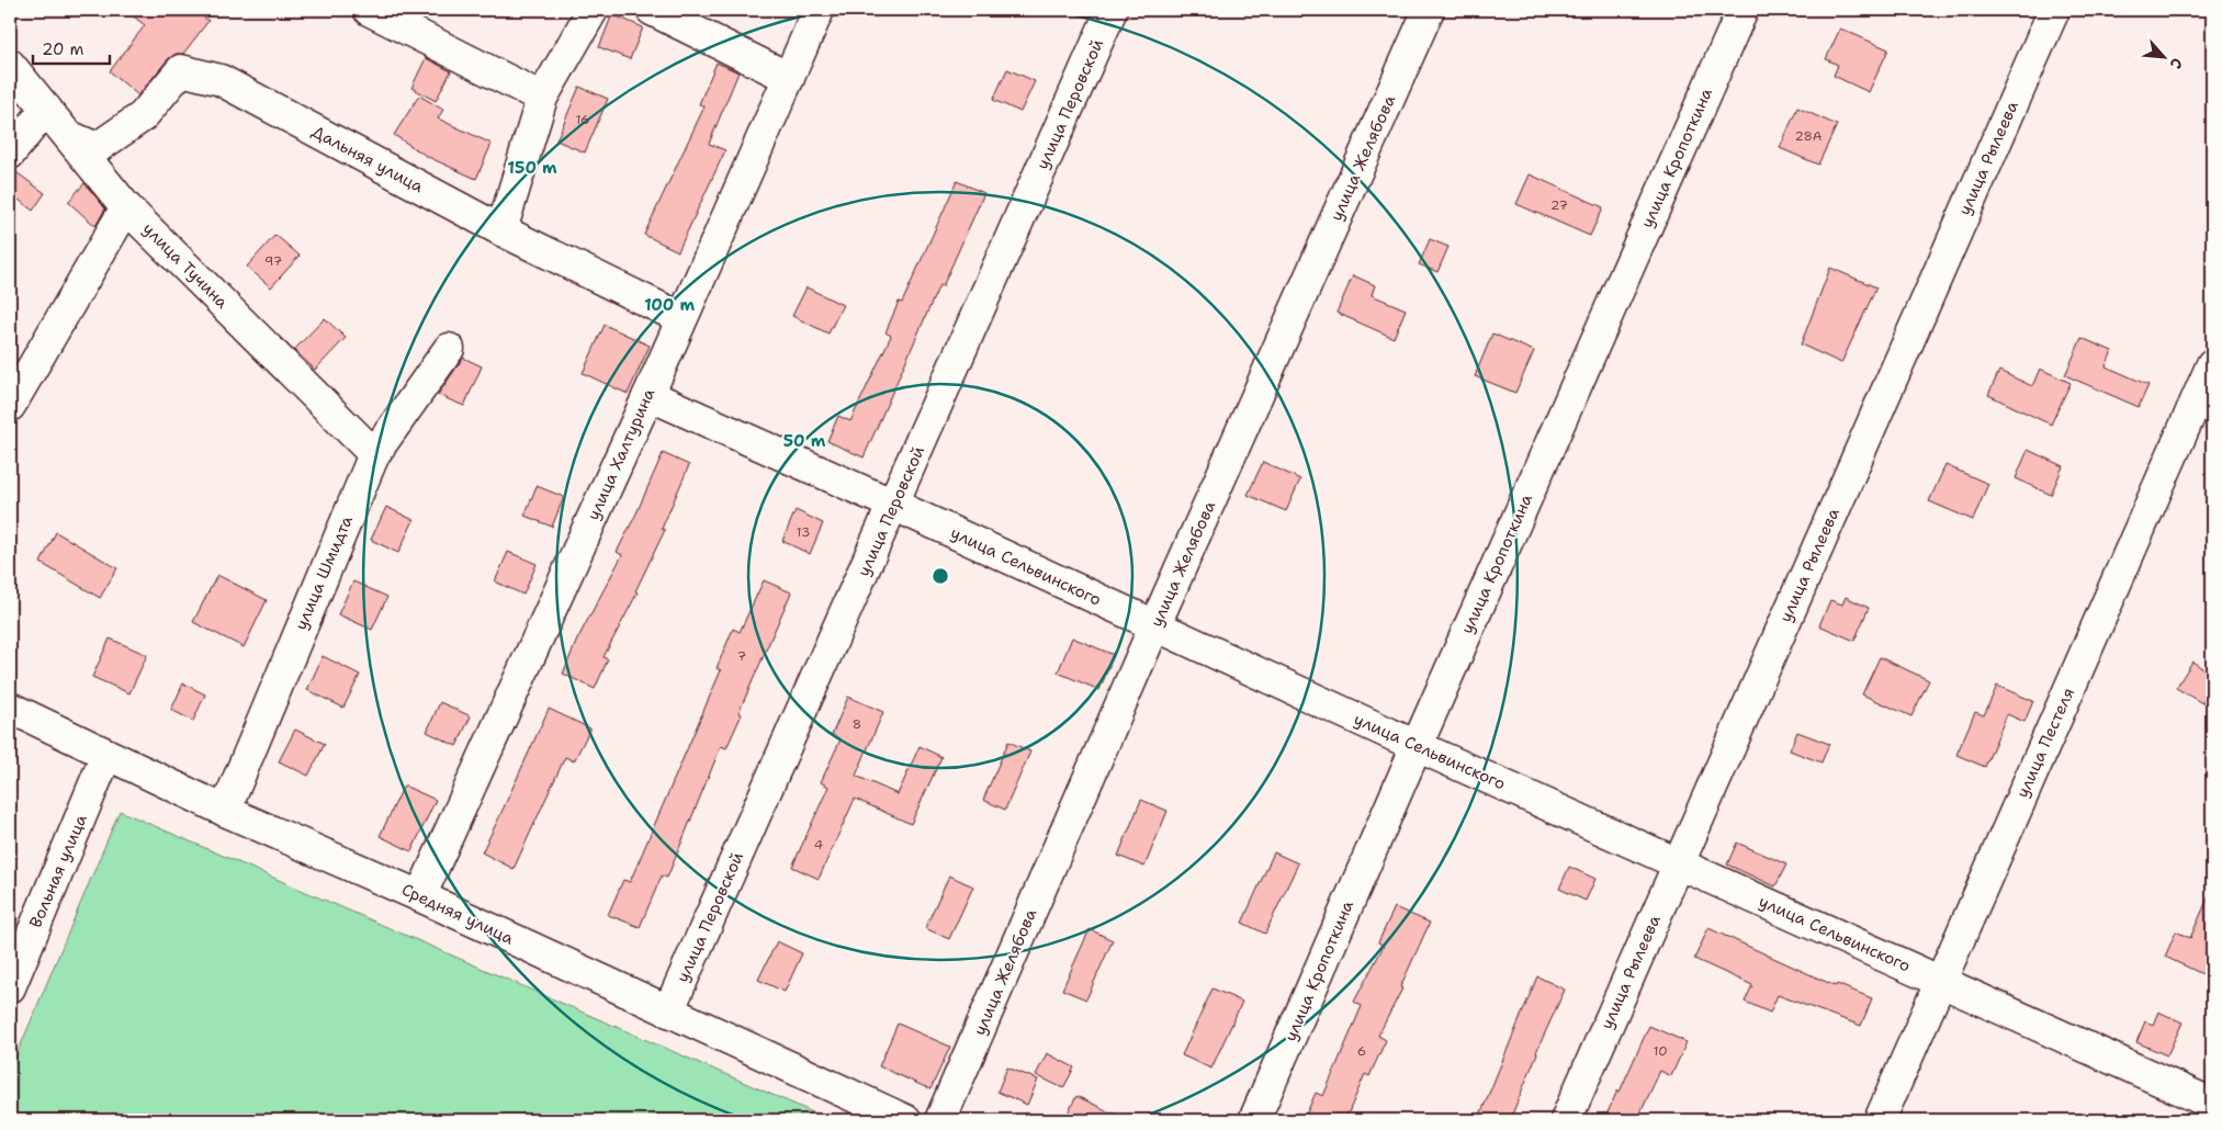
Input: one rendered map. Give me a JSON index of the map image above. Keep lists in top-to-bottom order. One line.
{"streets":{"street":["улица Перовской","улица Желябова","улица Кропоткина","улица Рылеева","Дальняя улица","улица Тучина","улица Халтурина","улица Сельвинского","улица Шмидта","улица Пестеля","Вольная улица","Средняя улица"]},"crossings":[["улица Перовской","улица Сельвинского"],["улица Перовской","Средняя улица"],["улица Желябова","улица Сельвинского"],["улица Кропоткина","улица Сельвинского"],["улица Рылеева","улица Сельвинского"],["Дальняя улица","улица Тучина"],["Дальняя улица","улица Халтурина"],["улица Тучина","улица Шмидта"],["улица Халтурина","улица Сельвинского"],["улица Халтурина","Средняя улица"],["улица Сельвинского","улица Пестеля"],["улица Шмидта","Средняя улица"],["Вольная улица","Средняя улица"]],"house_numbers":["16","28А","27","97","13","7","8","4","6","10"],"scale_bar":"20 m","north":"bottom right","rings":["150 m","100 m","50 m"]}
